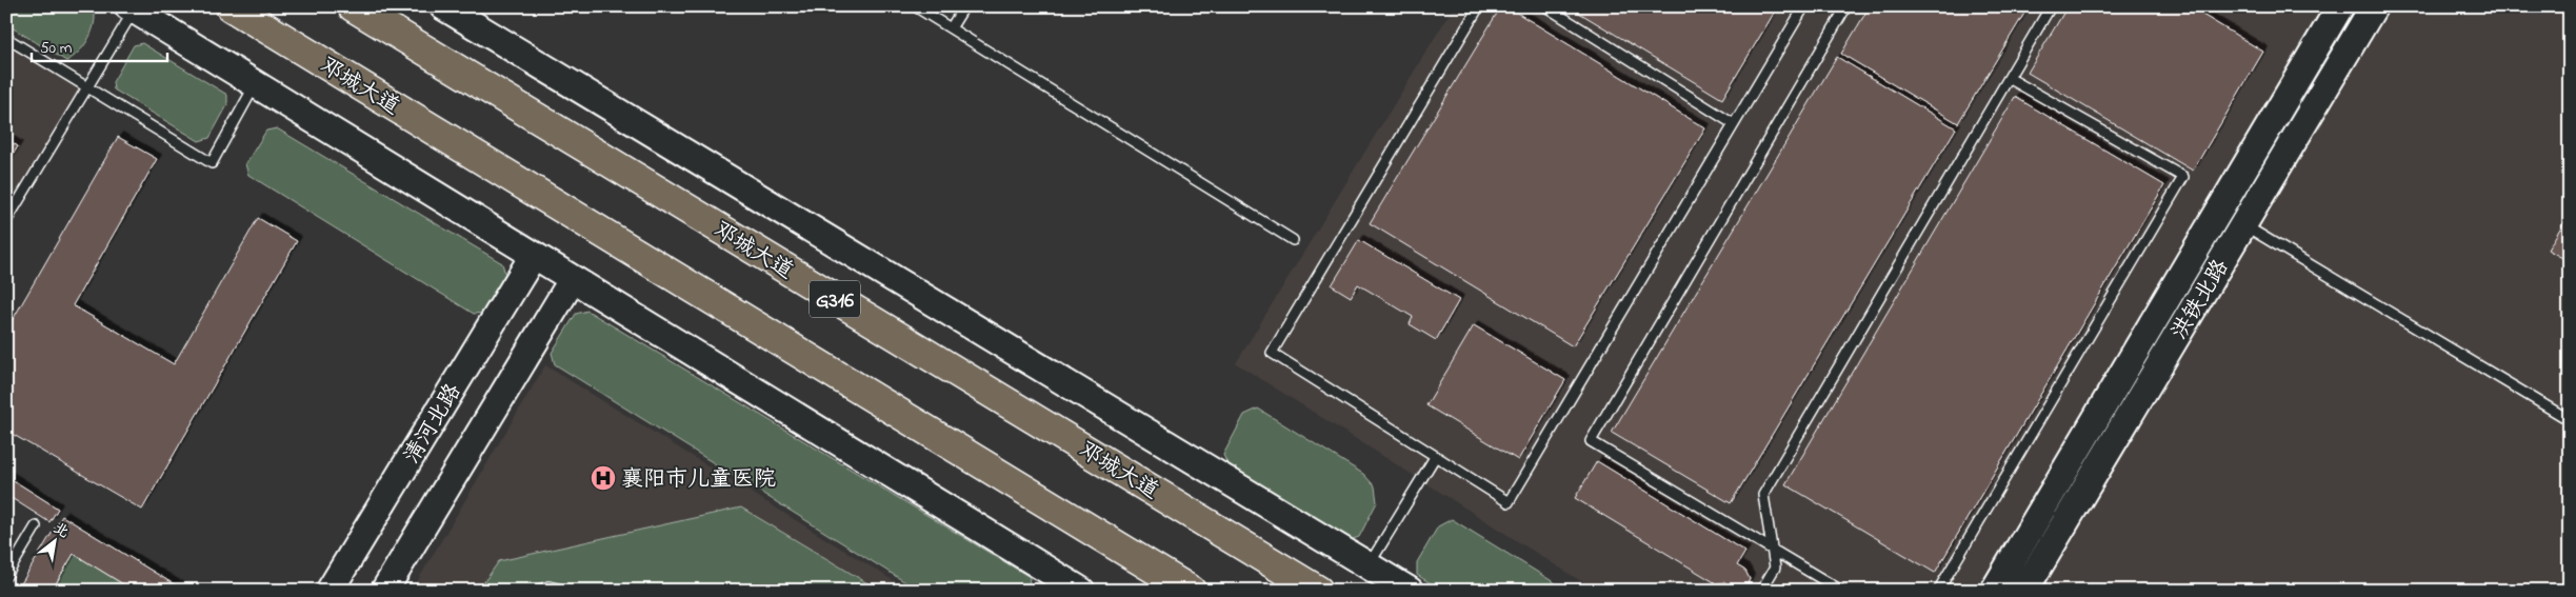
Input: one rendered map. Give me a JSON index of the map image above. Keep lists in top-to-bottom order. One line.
{"streets":{"highway":["邓城大道","G316"],"street":["洪铁北路","清河北路"]},"places":{"hospital":["襄阳市儿童医院"]},"scale_bar":"50 m","north":"top right"}
